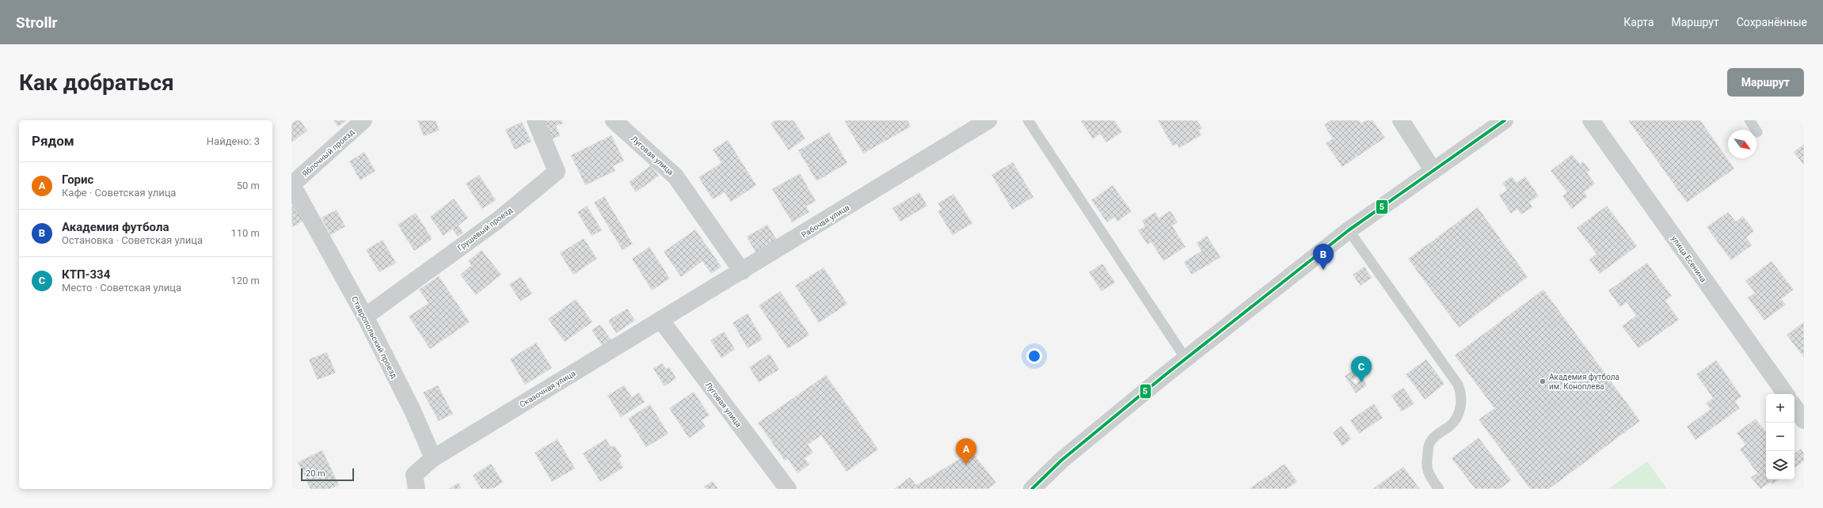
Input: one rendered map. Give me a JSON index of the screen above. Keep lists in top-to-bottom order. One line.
{"streets":{"street":["Яблочный проезд","Луговая улица","Рабочая улица","Грушевый проезд","улица Есенина","Ставропольский проезд","Сказочная улица"]},"crossings":[["Яблочный проезд","Ставропольский проезд"],["Луговая улица","Рабочая улица"],["Луговая улица","Сказочная улица"],["Рабочая улица","Сказочная улица"],["Грушевый проезд","Ставропольский проезд"],["Ставропольский проезд","Сказочная улица"]],"places":["Академия футбола им. Коноплева"],"lines":["transit line 5"],"scale_bar":"20 m","north":"bottom right","page":{"header":"Strollr","nav":["Карта","Маршрут","Сохранённые"],"buttons":"Маршрут","title":"Как добраться","heading":["Рядом","Найдено: 3"],"list":[{"mark":"A","name":"Горис","note":"Кафе · Советская улица","value":"50 m"},{"mark":"B","name":"Академия футбола","note":"Остановка · Советская улица","value":"110 m"},{"mark":"C","name":"КТП-334","note":"Место · Советская улица","value":"120 m"}],"pins":["B","C","A"],"map_buttons":["+","−"],"scale":"20 m"}}
